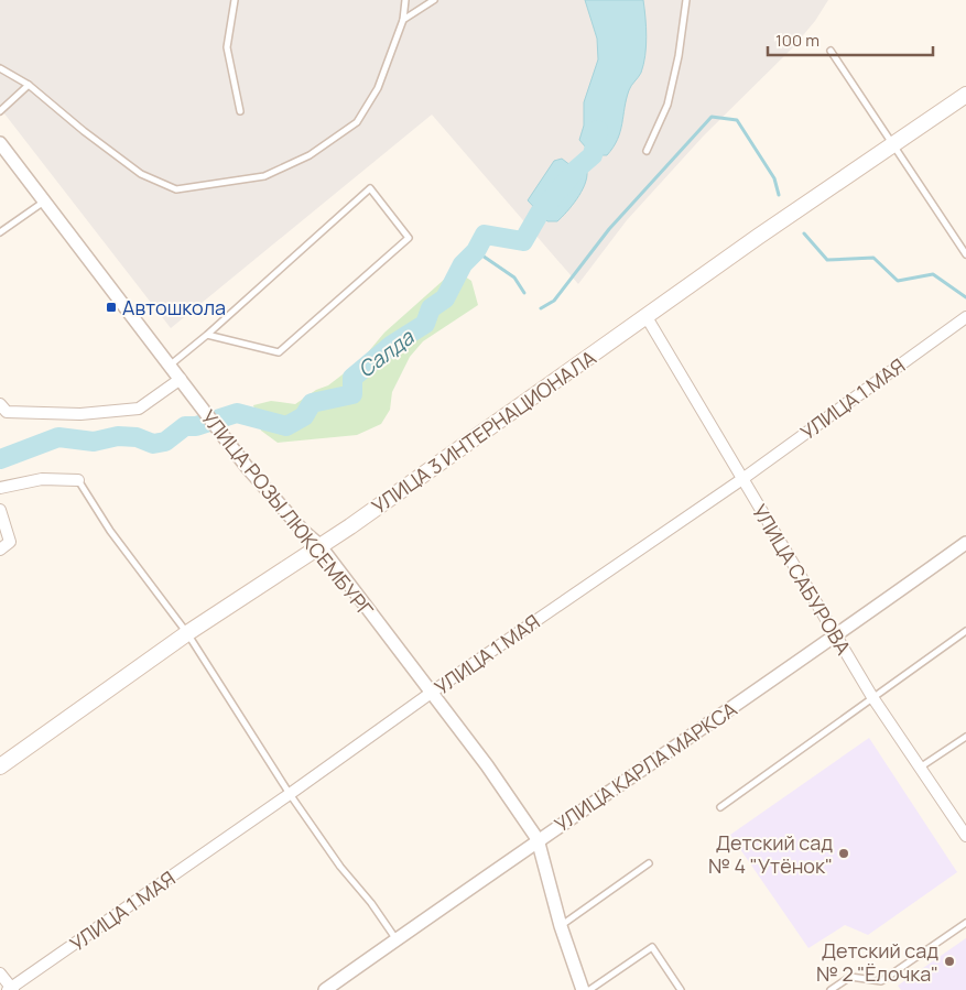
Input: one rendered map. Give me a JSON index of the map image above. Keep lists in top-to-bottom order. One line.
{"streets":{"main road":["УЛИЦА 3 ИНТЕРНАЦИОНАЛА"],"street":["УЛИЦА 1 МАЯ","УЛИЦА РОЗЫ ЛЮКСЕМБУРГ","УЛИЦА САБУРОВА","УЛИЦА КАРЛА МАРКСА"]},"crossings":[["УЛИЦА 1 МАЯ","УЛИЦА РОЗЫ ЛЮКСЕМБУРГ"],["УЛИЦА 1 МАЯ","УЛИЦА САБУРОВА"],["УЛИЦА 3 ИНТЕРНАЦИОНАЛА","УЛИЦА РОЗЫ ЛЮКСЕМБУРГ"],["УЛИЦА 3 ИНТЕРНАЦИОНАЛА","УЛИЦА САБУРОВА"],["УЛИЦА РОЗЫ ЛЮКСЕМБУРГ","УЛИЦА КАРЛА МАРКСА"],["УЛИЦА САБУРОВА","УЛИЦА КАРЛА МАРКСА"]],"water":["Салда"],"places":{"transit":["Автошкола"],"other":["Детский сад № 4 \"Утёнок\"","Детский сад № 2 \"Ёлочка\""]},"scale_bar":"100 m"}
